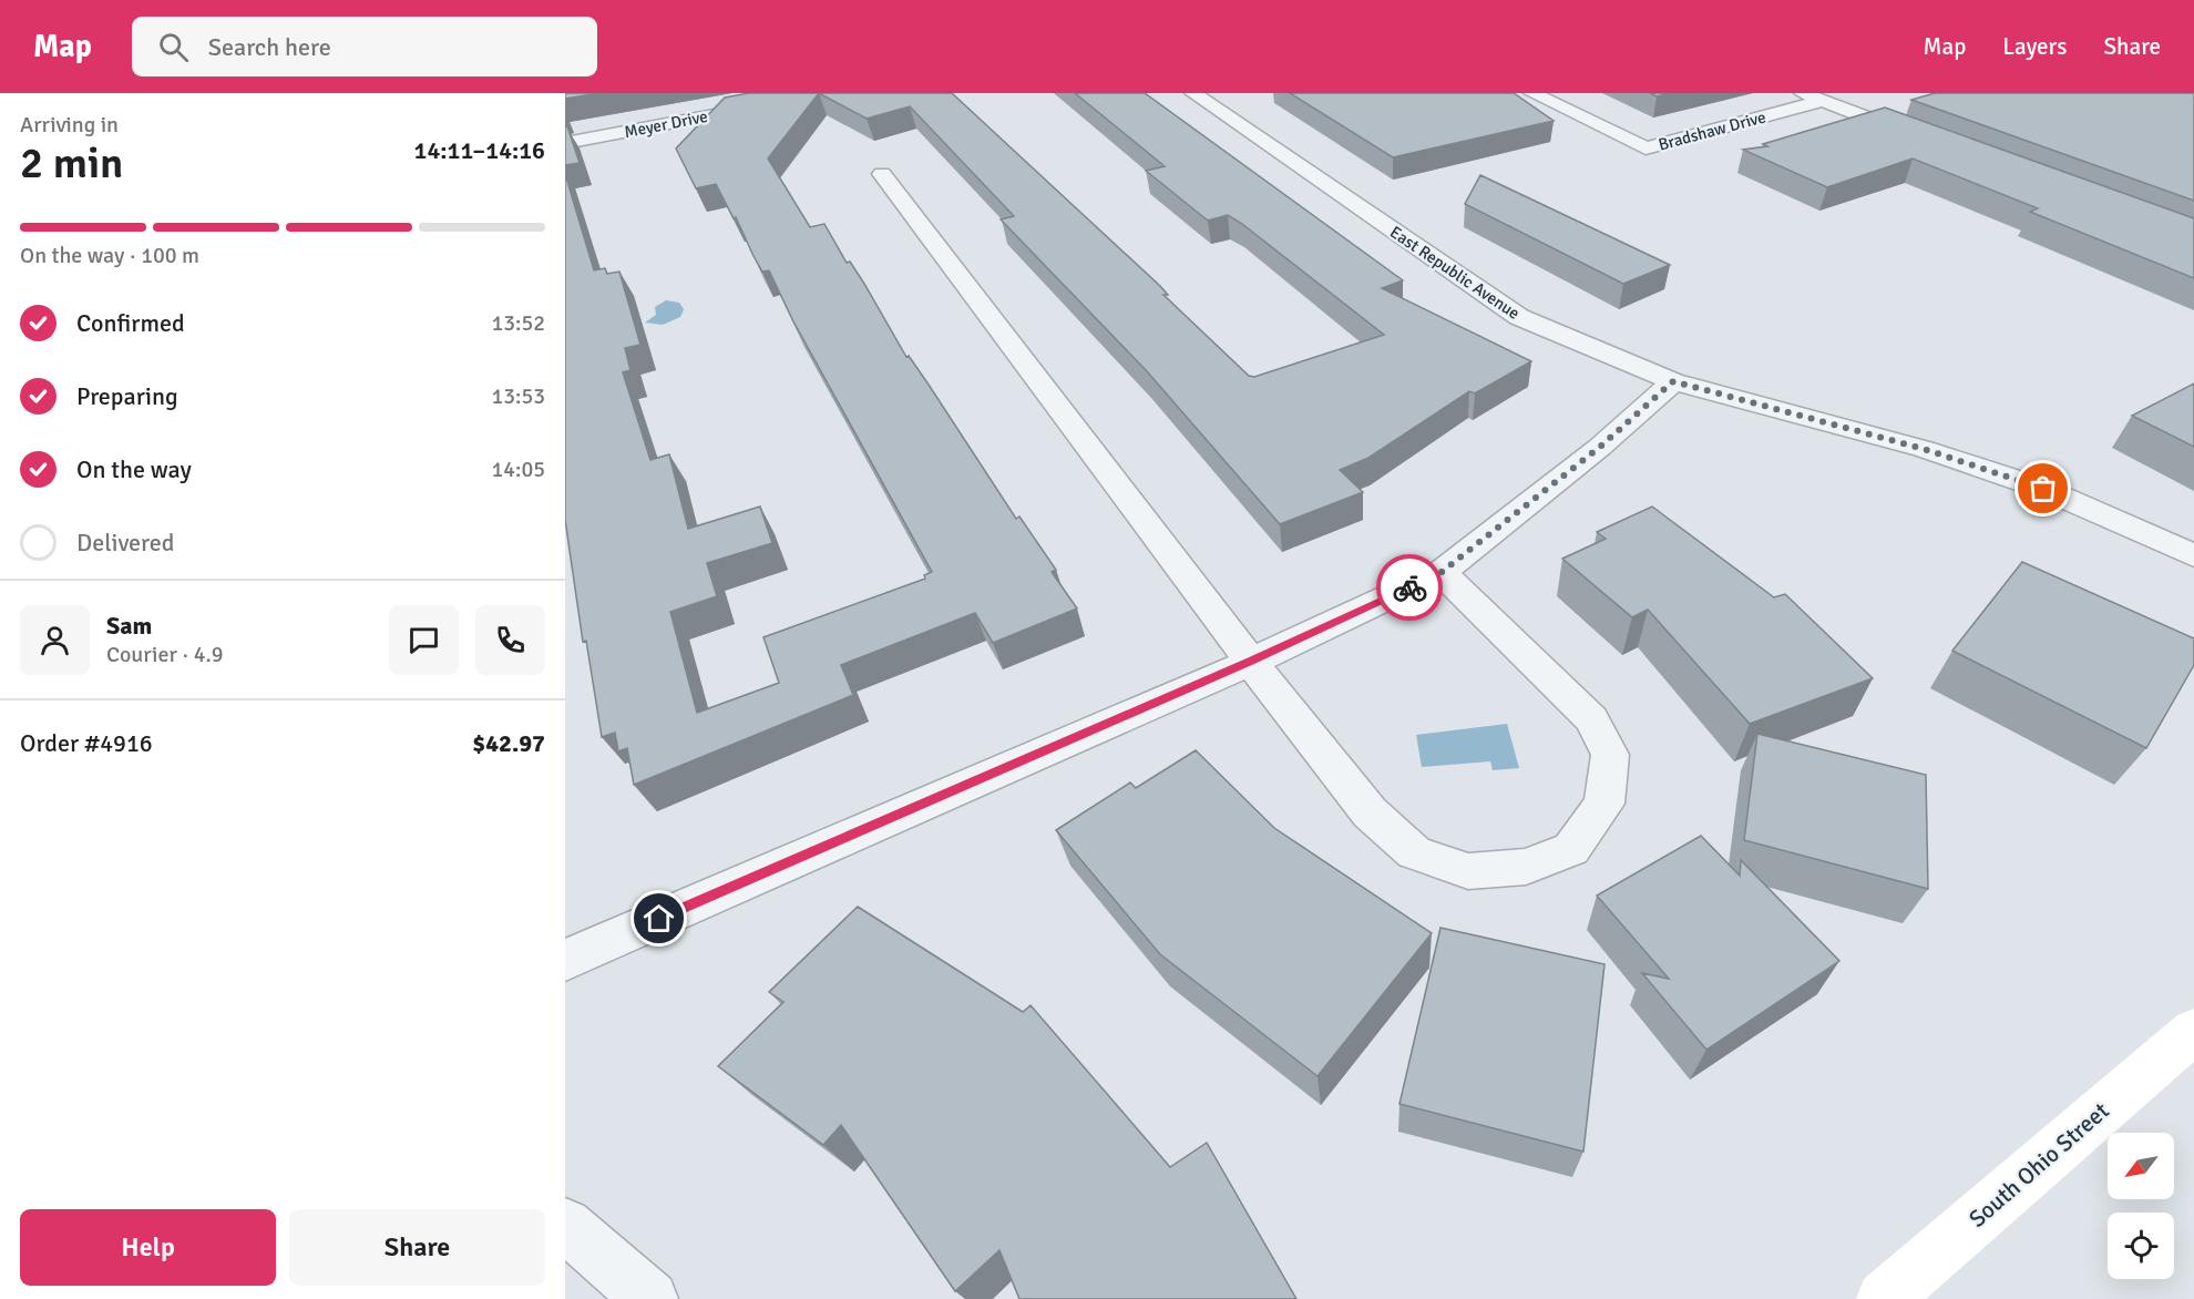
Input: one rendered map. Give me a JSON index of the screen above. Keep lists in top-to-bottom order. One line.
{"streets":{"main road":["South Ohio Street"],"street":["Meyer Drive","Bradshaw Drive","East Republic Avenue"]},"north":"bottom left","page":{"header":"Map","search":"Search here","nav":["Map","Layers","Share"],"heading":["2 min","Arriving in","14:11–14:16"],"panel":["Sam","Courier · 4.9","Order #4916","$42.97"],"bar":"On the way · 100 m","list":[["Confirmed","13:52"],["Preparing","13:53"],["On the way","14:05"],"Delivered"],"buttons":["Help","Share"]}}
